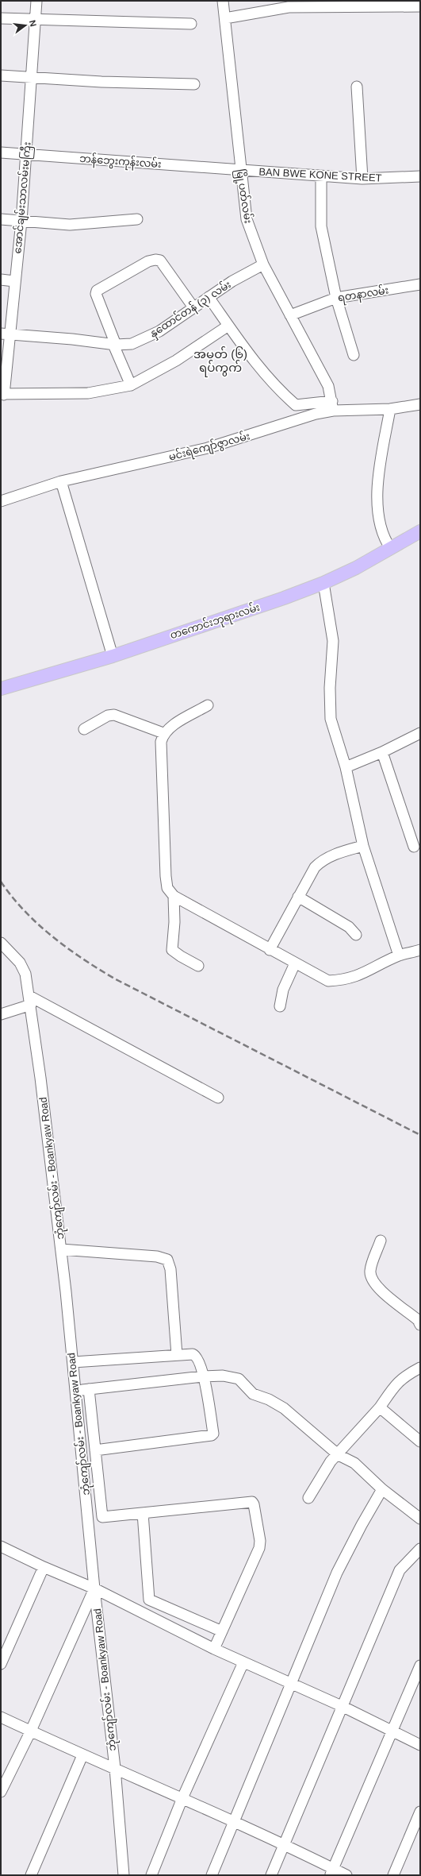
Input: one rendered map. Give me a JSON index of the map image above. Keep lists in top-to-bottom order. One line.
{"streets":{"main road":["တကောင်းဘုရားလမ်း"],"street":["ဘန်ဘွေးကုန်းလမ်း","BAN BWE KONE STREET","မြို့ပတ်လမ်း","အောင်ချမ်းသာလမ်းမကြီး","ရတနာလမ်း","နှထောင်တန် (၃) လမ်း","မင်းရဲကျော်ဇွာလမ်း","ဘုံကျော်လမ်း - Boankyaw Road"]},"crossings":[["ဘန်ဘွေးကုန်းလမ်း","BAN BWE KONE STREET"],["ဘန်ဘွေးကုန်းလမ်း","မြို့ပတ်လမ်း"],["ဘန်ဘွေးကုန်းလမ်း","အောင်ချမ်းသာလမ်းမကြီး"],["BAN BWE KONE STREET","မြို့ပတ်လမ်း"],["မြို့ပတ်လမ်း","ရတနာလမ်း"],["မြို့ပတ်လမ်း","နှထောင်တန် (၃) လမ်း"],["မြို့ပတ်လမ်း","မင်းရဲကျော်ဇွာလမ်း"],["အောင်ချမ်းသာလမ်းမကြီး","နှထောင်တန် (၃) လမ်း"]],"districts":["အမှတ် (၆) ရပ်ကွက်"],"north":"right"}
